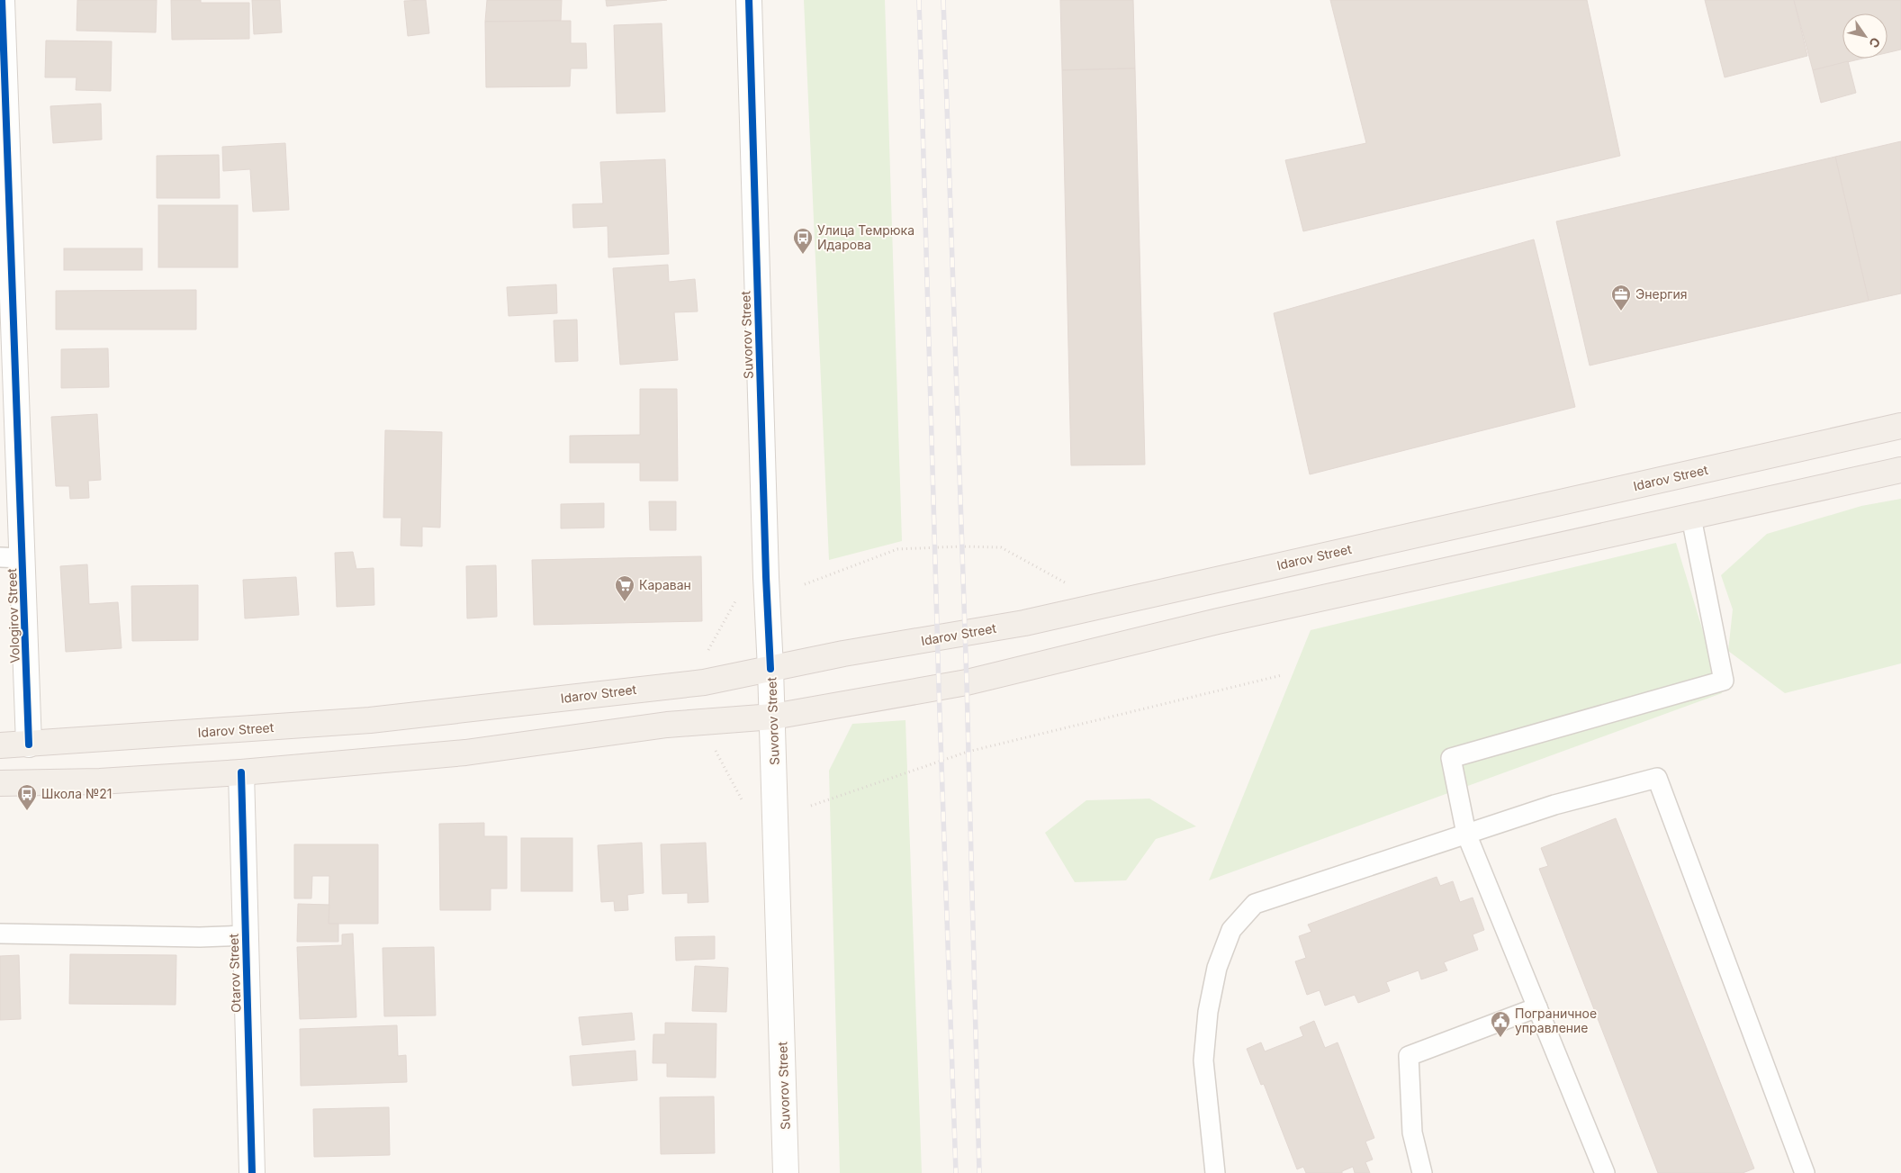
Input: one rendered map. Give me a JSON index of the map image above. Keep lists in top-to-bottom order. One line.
{"streets":{"main road":["Idarov Street"],"street":["Suvorov Street","Vologirov Street","Otarov Street"]},"crossings":[["Suvorov Street","Idarov Street"],["Idarov Street","Vologirov Street"]],"places":{"bus stop":["Улица Темрюка Идарова","Школа №21"],"office":["Энергия"],"supermarket":["Караван"],"public building":["Пограничное управление"]},"north":"bottom right"}
